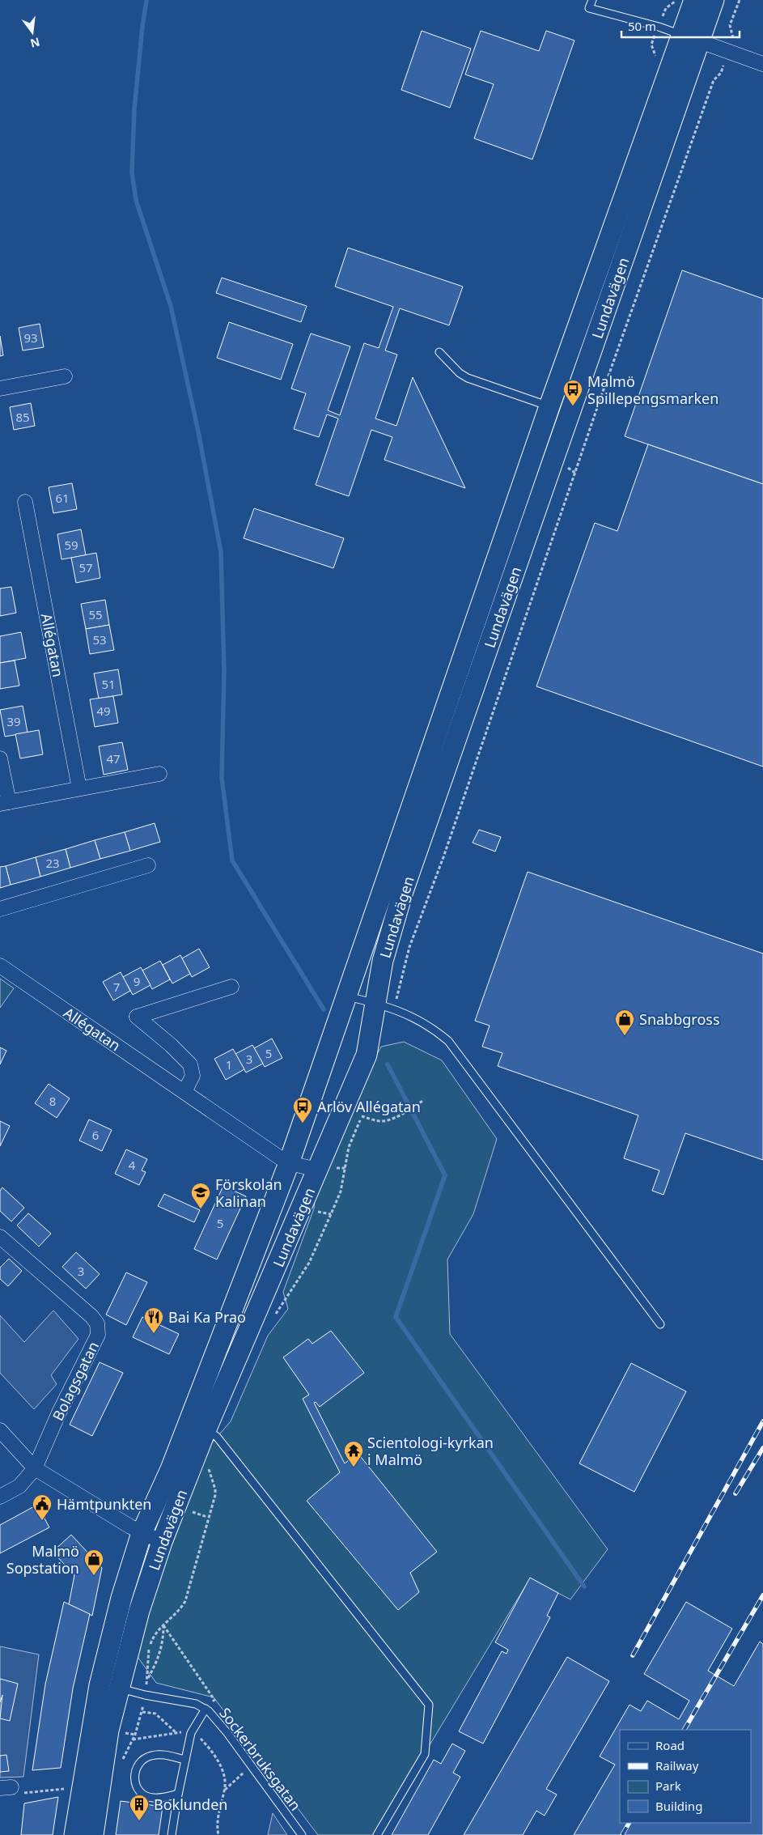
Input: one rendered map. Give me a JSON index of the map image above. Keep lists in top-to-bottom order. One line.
{"streets":{"main road":["Lundavägen"],"street":["Allégatan","Bolagsgatan"],"lane":["Sockerbruksgatan"]},"crossings":[["Lundavägen","Allégatan"],["Lundavägen","Sockerbruksgatan"]],"places":{"bus stop":["Malmö Spillepengsmarken","Arlöv Allégatan"],"shop":["Snabbgross","Malmö Sopstation"],"school or university":["Förskolan Kalinan"],"restaurant":["Bai Ka Prao"],"temple":["Scientologi-kyrkan i Malmö"],"public building":["Hämtpunkten"],"building":["Boklunden"]},"house_numbers":["93","85","61","59","57","55","53","51","49","39","47","23","9","7","5","3","1","8","6","4","5","3"],"legend":["Road","Railway","Park","Building"],"scale_bar":"50 m","north":"bottom"}
